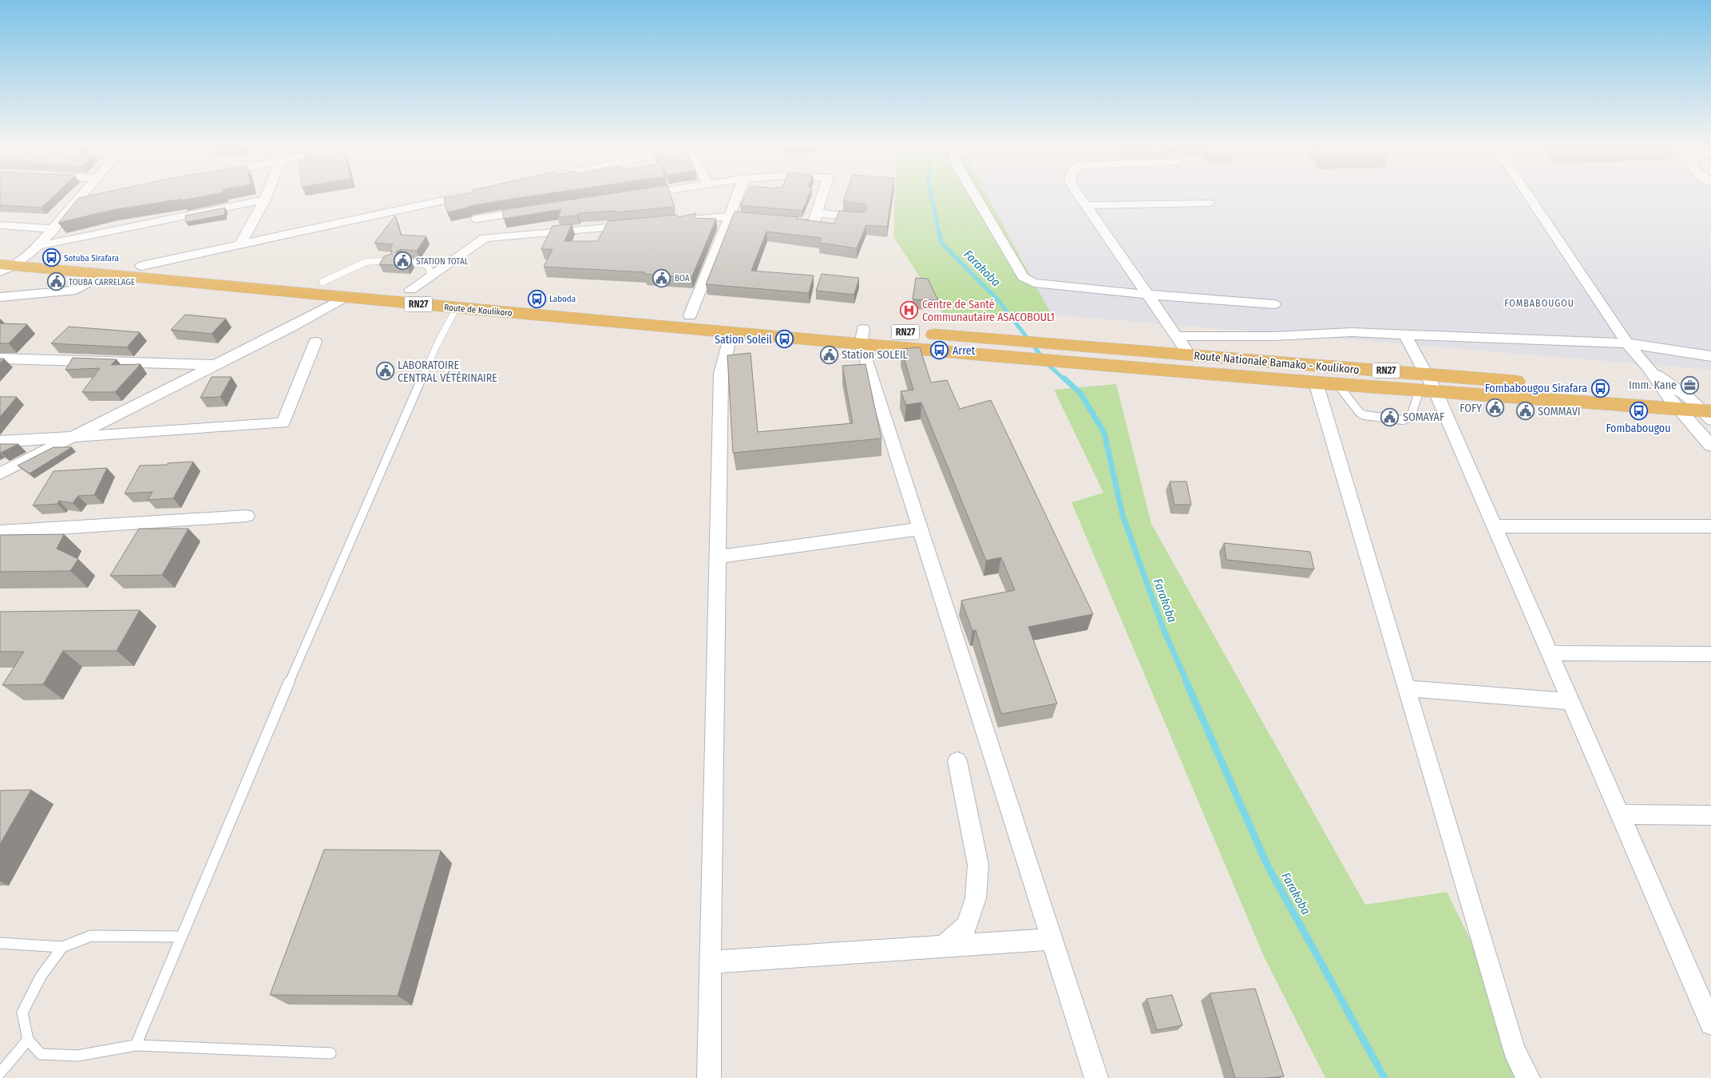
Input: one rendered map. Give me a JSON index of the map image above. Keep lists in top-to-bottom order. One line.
{"streets":{"main road":["RN27","Route de Koulikoro","Route Nationale Bamako - Koulikoro"]},"crossings":[["RN27","Route de Koulikoro"],["RN27","Route Nationale Bamako - Koulikoro"]],"districts":["FOMBABOUGOU"],"water":["Farakoba"],"places":{"bus stop":["Sotuba Sirafara","Laboda","Sation Soleil","Arret","Fombabougou Sirafara","Fombabougou"],"public building":["STATION TOTAL","BOA","TOUBA CARRELAGE","Station SOLEIL","LABORATOIRE CENTRAL VÉTÉRINAIRE","FOFY","SOMMAVI","SOMAYAF"],"hospital":["Centre de Santé Communautaire ASACOBOUL1"],"office":["Imm. Kane"]}}
